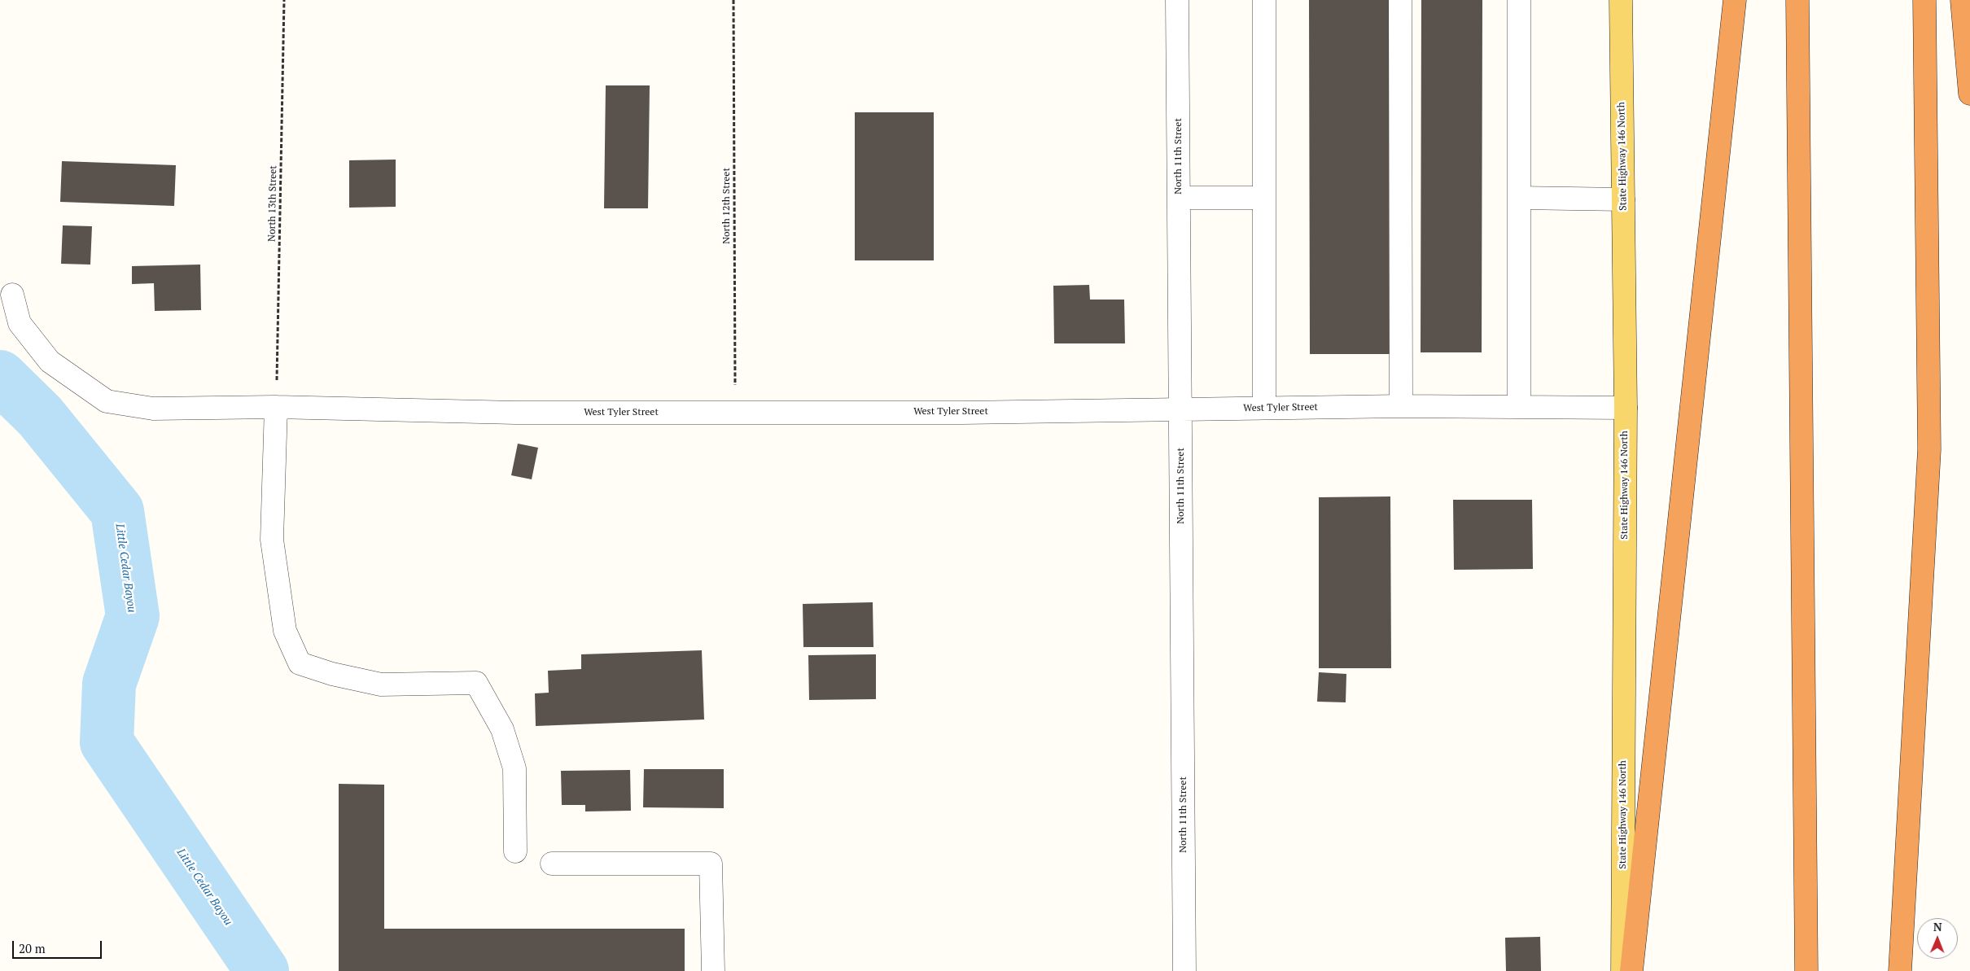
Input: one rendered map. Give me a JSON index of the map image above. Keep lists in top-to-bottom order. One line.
{"streets":{"main road":["State Highway 146 North"],"street":["North 11th Street","West Tyler Street"],"path":["North 13th Street","North 12th Street"]},"crossings":[["North 11th Street","West Tyler Street"],["State Highway 146 North","West Tyler Street"],["North 13th Street","West Tyler Street"],["North 12th Street","West Tyler Street"]],"water":["Little Cedar Bayou"],"scale_bar":"20 m","north":"top"}
